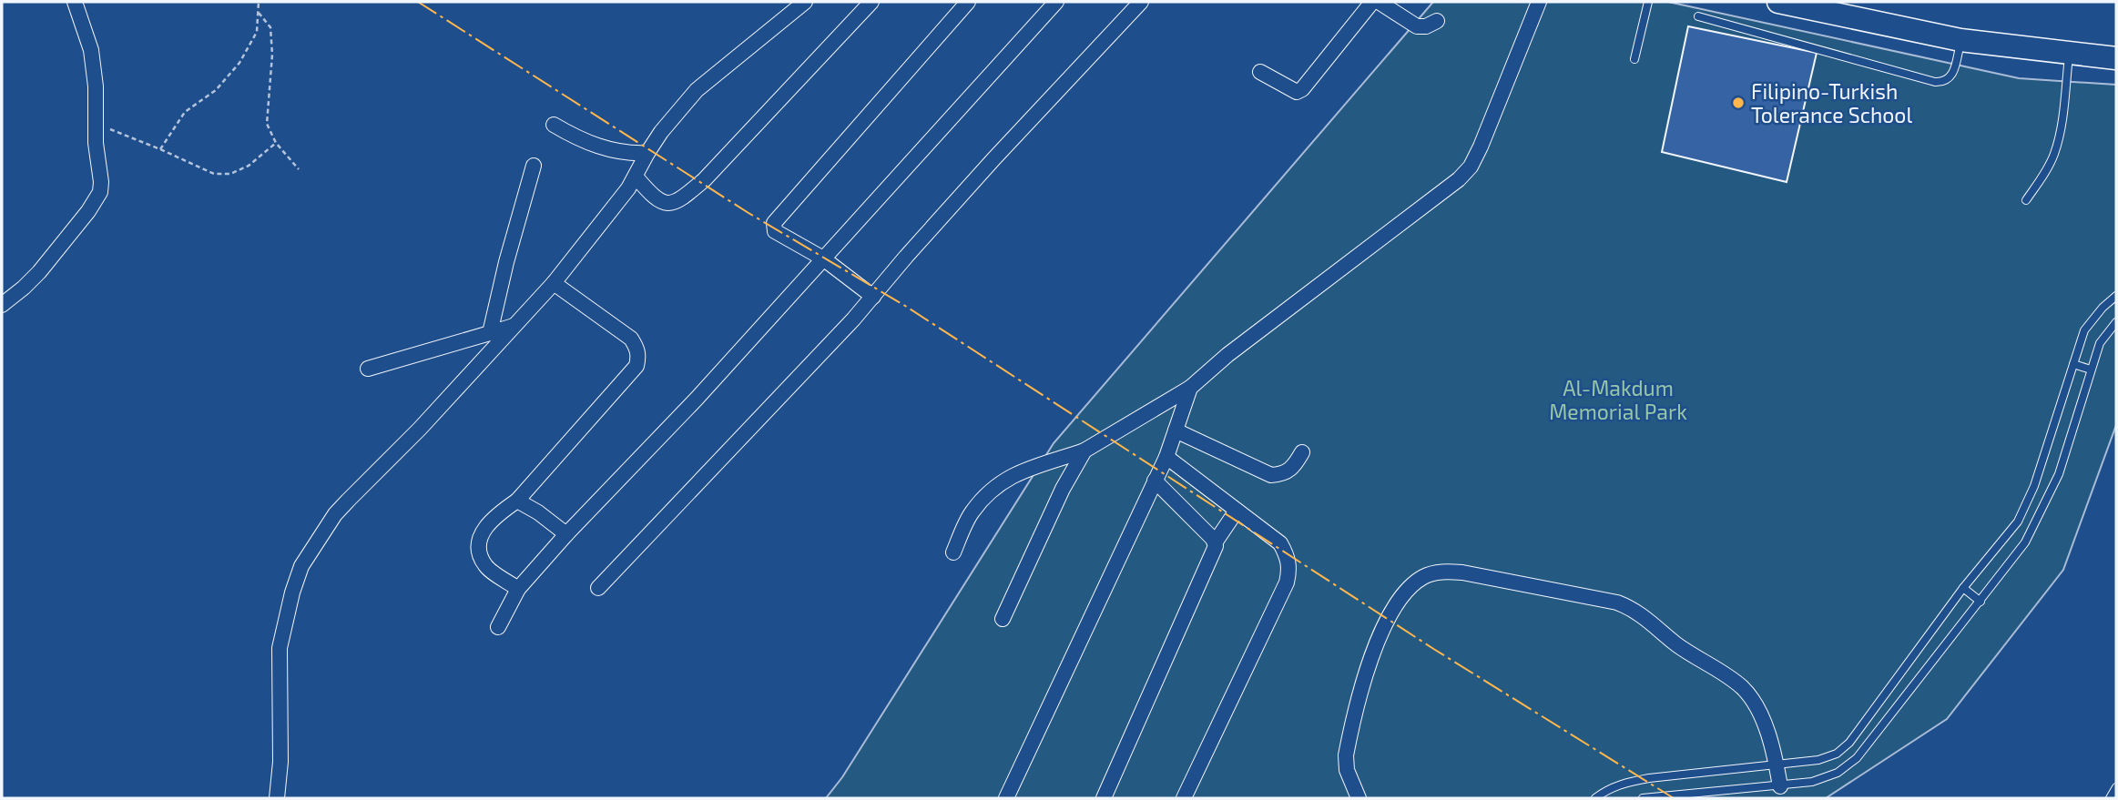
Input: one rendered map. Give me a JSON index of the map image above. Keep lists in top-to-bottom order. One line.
{"parks":["Al-Makdum Memorial Park"],"places":["Filipino-Turkish Tolerance School"]}
